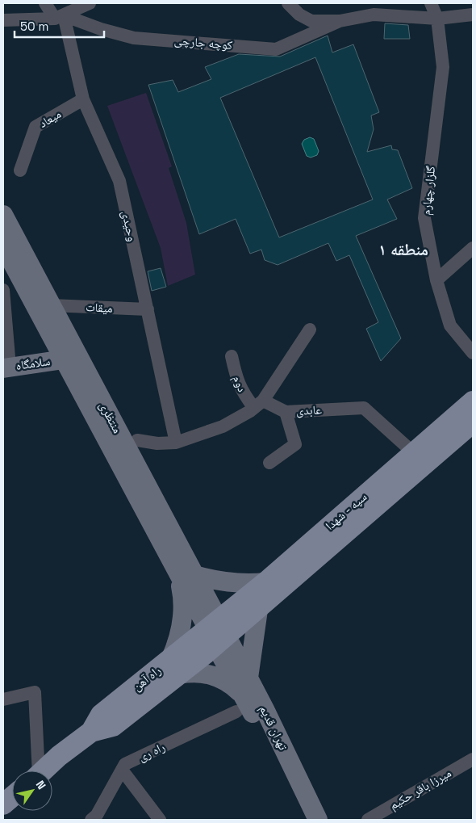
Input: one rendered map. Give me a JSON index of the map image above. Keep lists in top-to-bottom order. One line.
{"streets":{"main road":["سلامگاه","منتظری","سپه - شهدا","راه آهن","تهران قدیم"],"street":["کوچه جارچی","میعاد","گلزار چهارم","وحیدی","میقات","دوم","عابدی","راه ری","میرزا باقر حکیم"]},"crossings":[["کوچه جارچی","وحیدی"],["میعاد","وحیدی"],["وحیدی","میقات"],["میقات","منتظری"],["سلامگاه","منتظری"],["دوم","عابدی"],["عابدی","سپه - شهدا"],["منتظری","سپه - شهدا"],["منتظری","راه آهن"],["منتظری","تهران قدیم"],["سپه - شهدا","راه آهن"],["سپه - شهدا","تهران قدیم"],["راه آهن","تهران قدیم"],["تهران قدیم","راه ری"]],"districts":["منطقه ۱"],"scale_bar":"50 m","north":"top right"}
